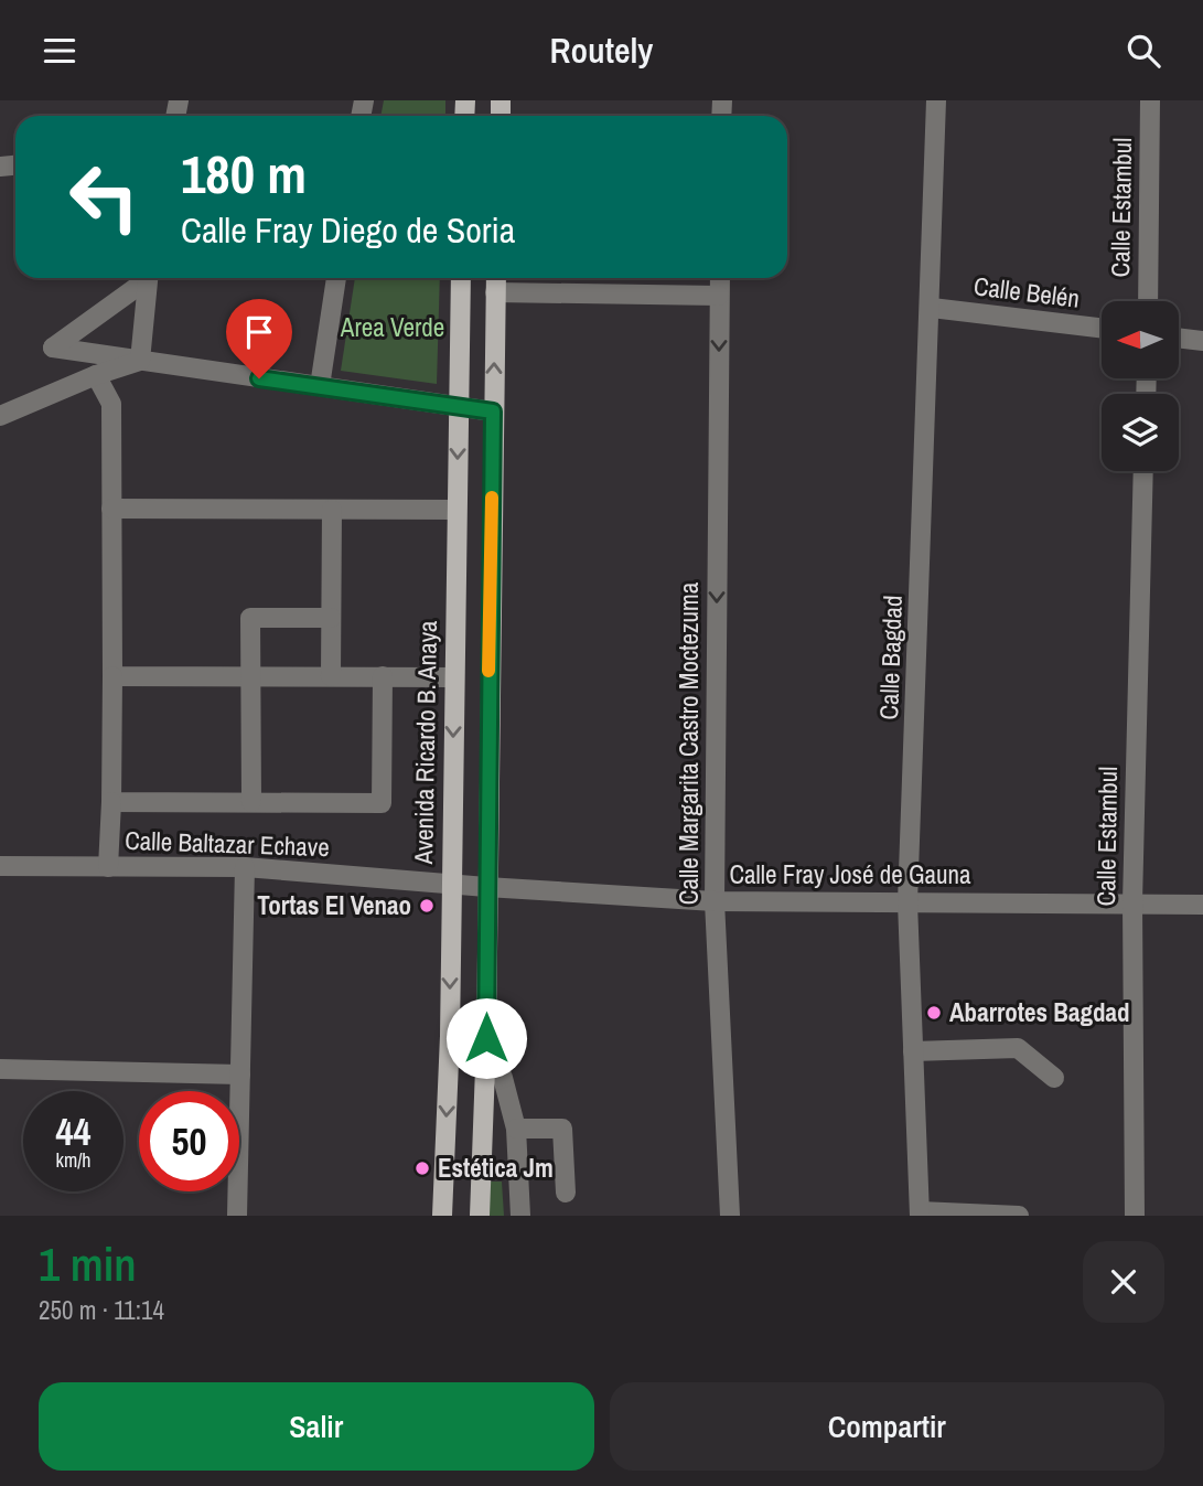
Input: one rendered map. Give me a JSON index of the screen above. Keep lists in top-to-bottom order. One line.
{"streets":{"main road":["Avenida Ricardo B. Anaya"],"street":["Calle Estambul","Calle Belén","Calle Bagdad","Calle Margarita Castro Moctezuma","Calle Baltazar Echave","Calle Fray José de Gauna"]},"crossings":[["Calle Estambul","Calle Fray José de Gauna"],["Calle Belén","Calle Bagdad"],["Calle Bagdad","Calle Fray José de Gauna"],["Avenida Ricardo B. Anaya","Calle Baltazar Echave"],["Avenida Ricardo B. Anaya","Calle Fray José de Gauna"],["Calle Margarita Castro Moctezuma","Calle Fray José de Gauna"],["Calle Baltazar Echave","Calle Fray José de Gauna"]],"one_way":["Calle Margarita Castro Moctezuma"],"parks":["Area Verde"],"places":["Tortas El Venao","Abarrotes Bagdad","Estética Jm"],"north":"left","page":{"header":"Routely","turn":["180 m","Calle Fray Diego de Soria"],"speed":"44 km/h","limit":"50","heading":["1 min","250 m · 11:14"],"buttons":["Salir","Compartir"]}}
